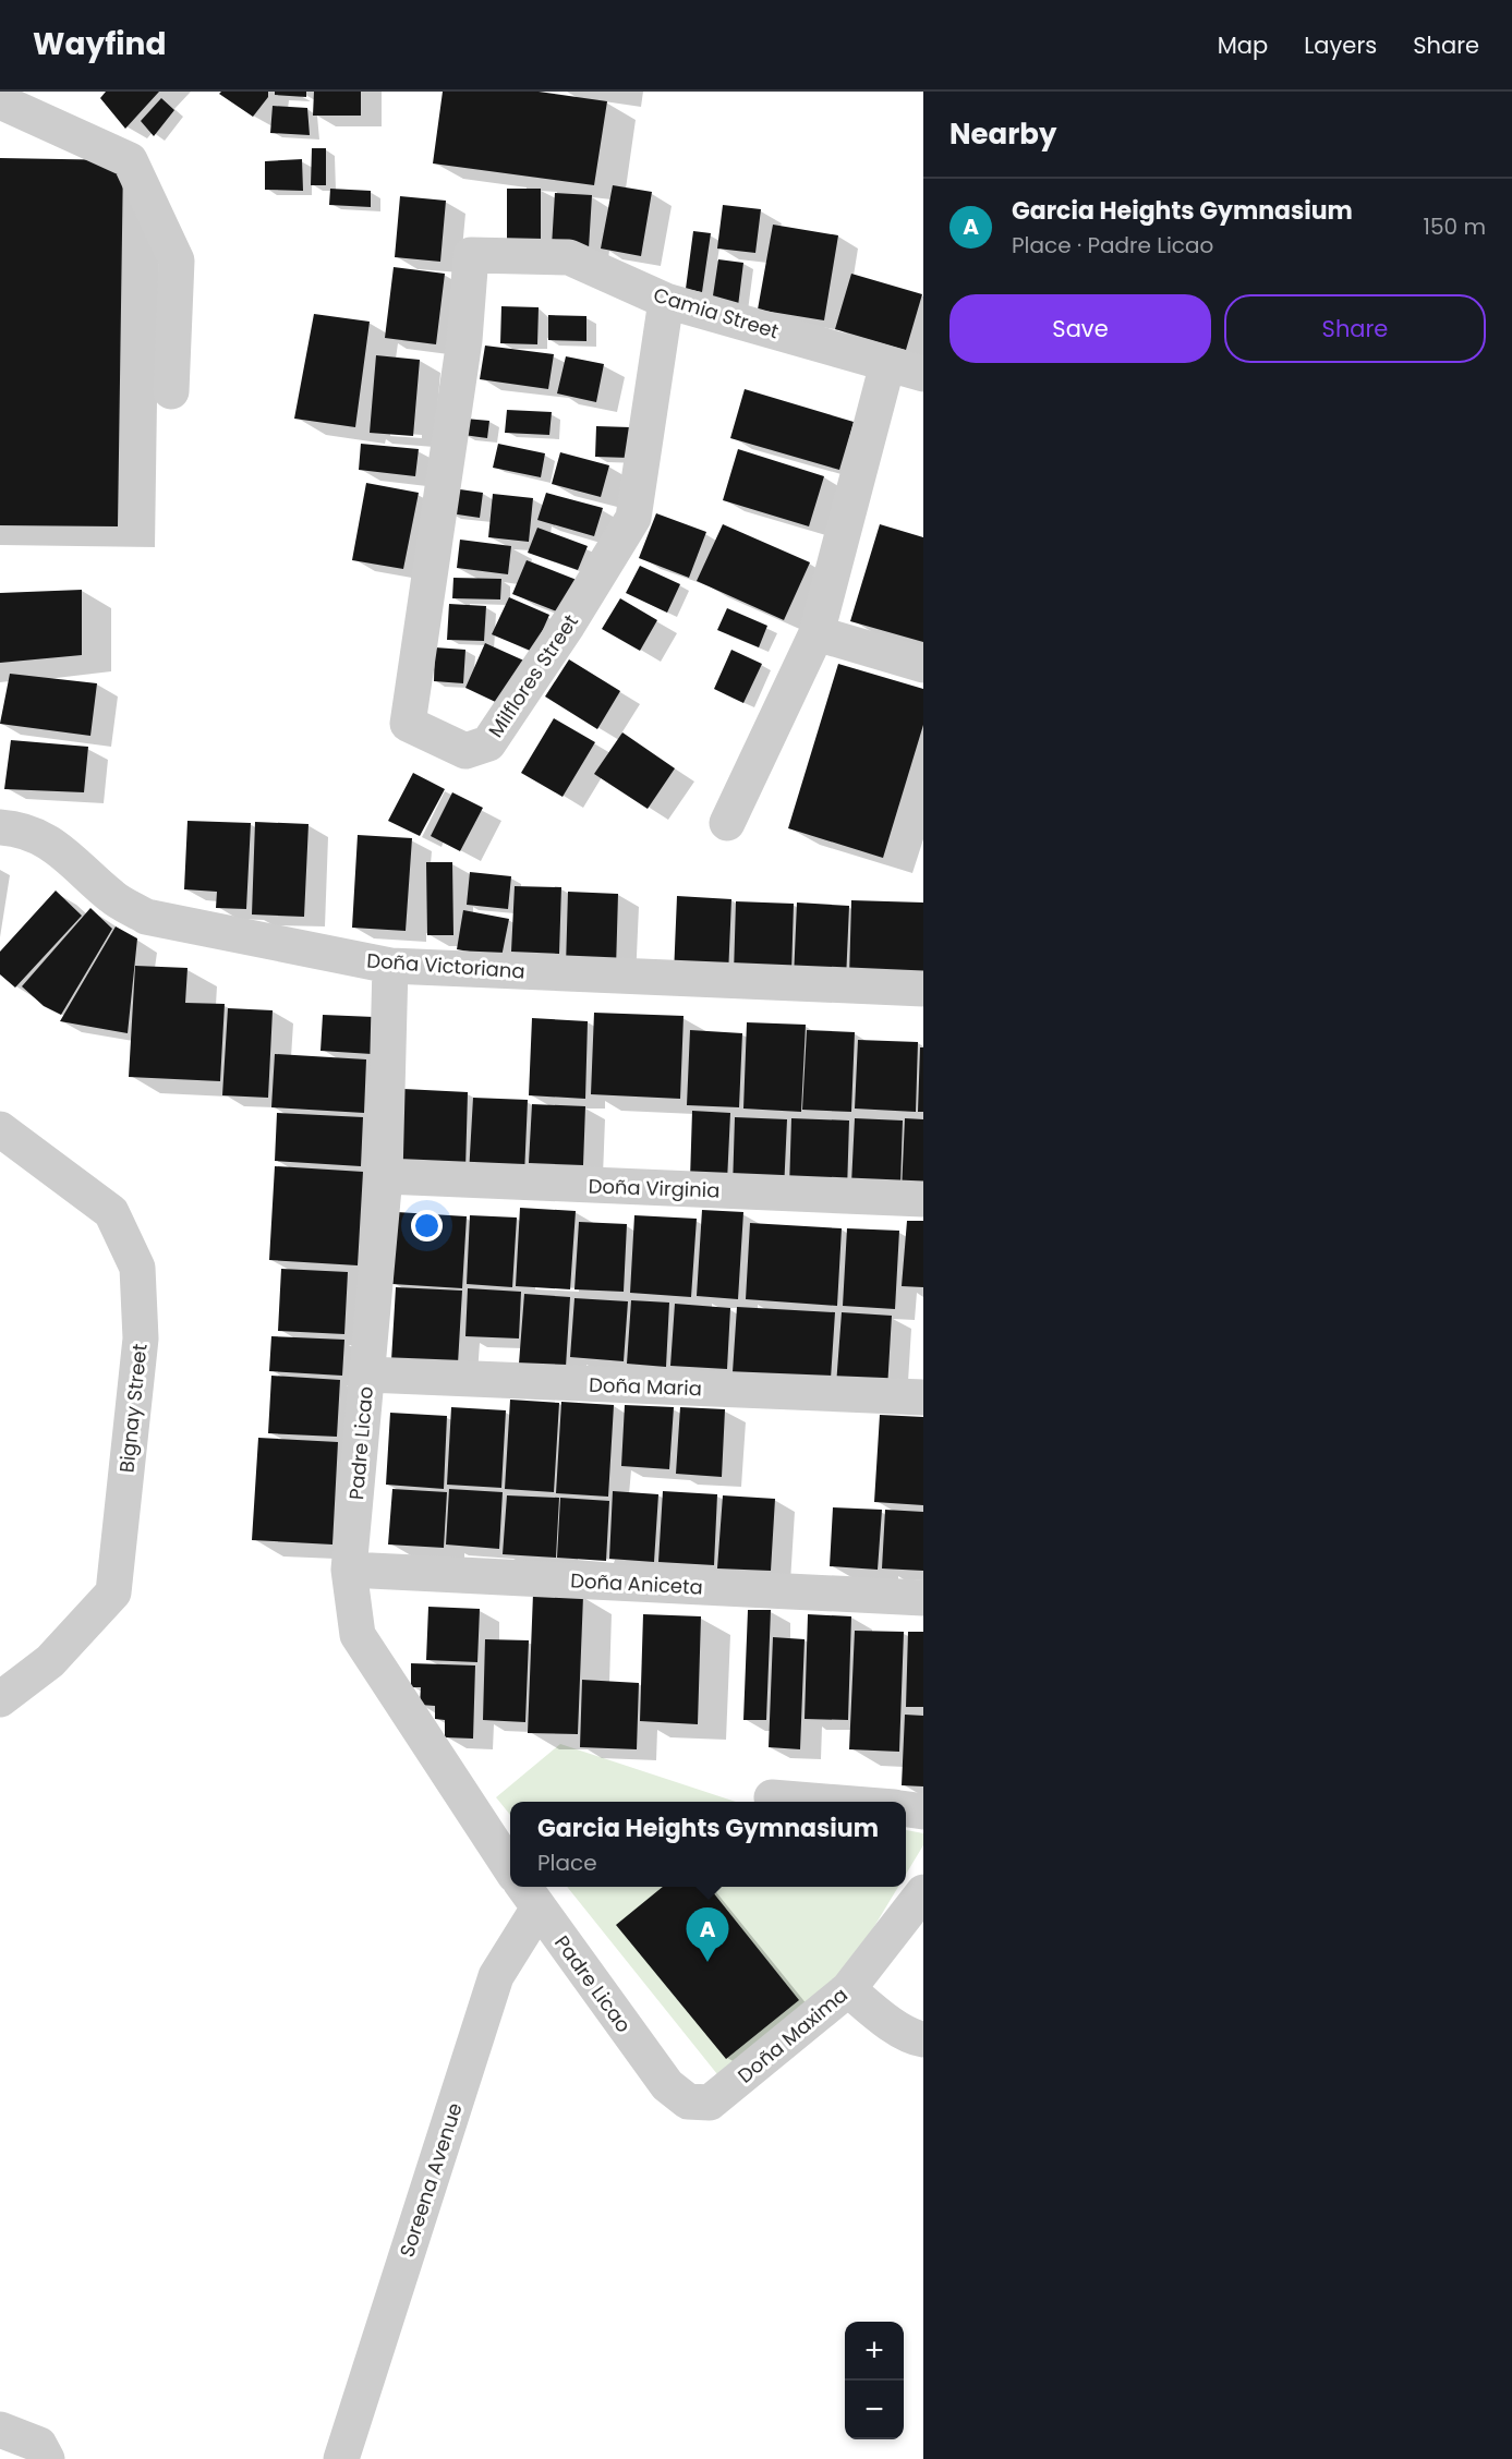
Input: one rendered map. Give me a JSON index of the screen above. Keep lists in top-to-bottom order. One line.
{"streets":{"street":["Camia Street","Milflores Street","Doña Victoriana","Doña Virginia","Doña Maria","Bignay Street","Padre Licao","Doña Aniceta","Doña Maxima","Soreena Avenue"]},"crossings":[["Camia Street","Milflores Street"],["Doña Victoriana","Padre Licao"],["Doña Virginia","Padre Licao"],["Doña Maria","Padre Licao"],["Padre Licao","Doña Aniceta"],["Padre Licao","Doña Maxima"],["Padre Licao","Soreena Avenue"]],"page":{"header":"Wayfind","nav":["Map","Layers","Share"],"heading":"Nearby","list":[{"mark":"A","name":"Garcia Heights Gymnasium","note":"Place · Padre Licao","value":"150 m"}],"buttons":["Save","Share"],"popup":["Garcia Heights Gymnasium","Place"],"pins":"A","map_buttons":["+","−"]}}
